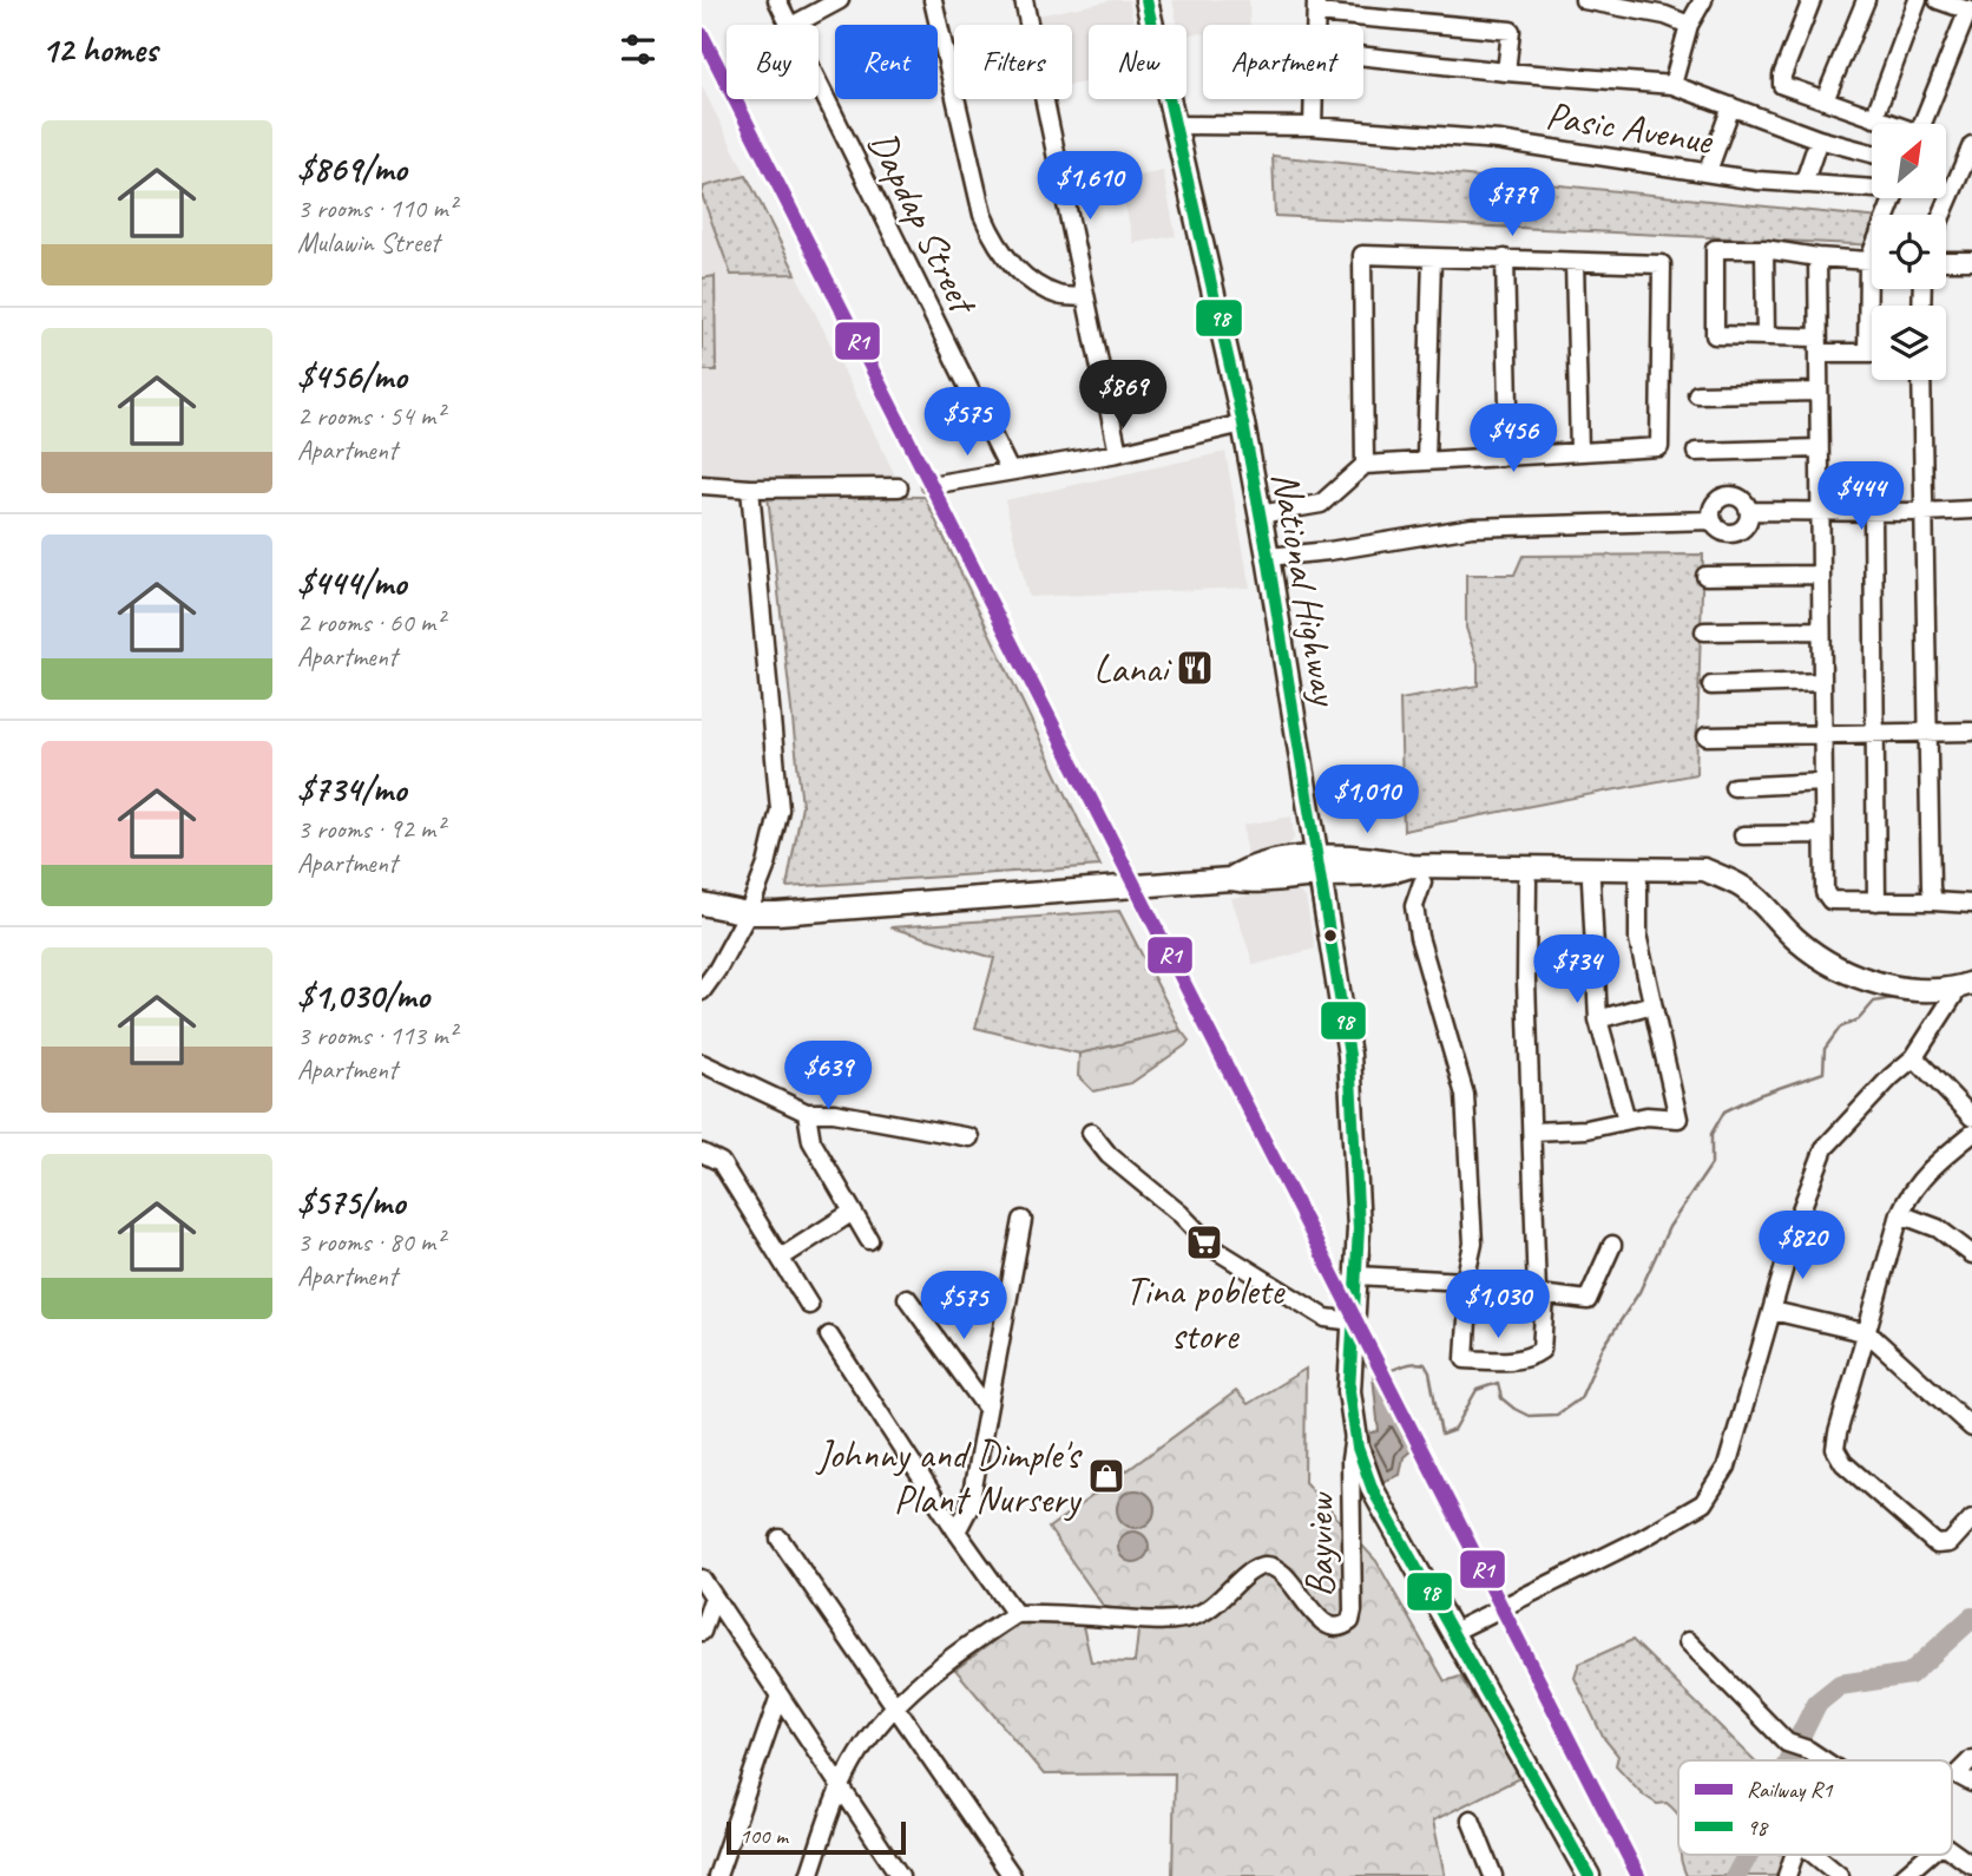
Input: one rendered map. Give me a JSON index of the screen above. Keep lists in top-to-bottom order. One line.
{"streets":{"main road":["National Highway"],"street":["Pasic Avenue","Dapdap Street","Bayview"]},"crossings":[["Pasic Avenue","National Highway"],["National Highway","Bayview"]],"places":{"restaurant":["Lanai"],"supermarket":["Tina poblete store"],"shop":["Johnny and Dimple's Plant Nursery"]},"lines":["transit line 98","rail line R1"],"legend":["Railway R1","98"],"scale_bar":"100 m","north":"top right","page":{"heading":"12 homes","chip":["Buy","Rent","Filters","New","Apartment"],"list":[{"name":"$869/mo","note":"3 rooms · 110 m² · Mulawin Street"},{"name":"$456/mo","note":"2 rooms · 54 m² · Apartment"},{"name":"$444/mo","note":"2 rooms · 60 m² · Apartment"},{"name":"$734/mo","note":"3 rooms · 92 m² · Apartment"},{"name":"$1,030/mo","note":"3 rooms · 113 m² · Apartment"},{"name":"$575/mo","note":"3 rooms · 80 m² · Apartment"}],"price":["$1,610","$779","$869","$575","$456","$444","$1,010","$734","$639","$820","$1,030","$575"],"scale":"100 m"}}
